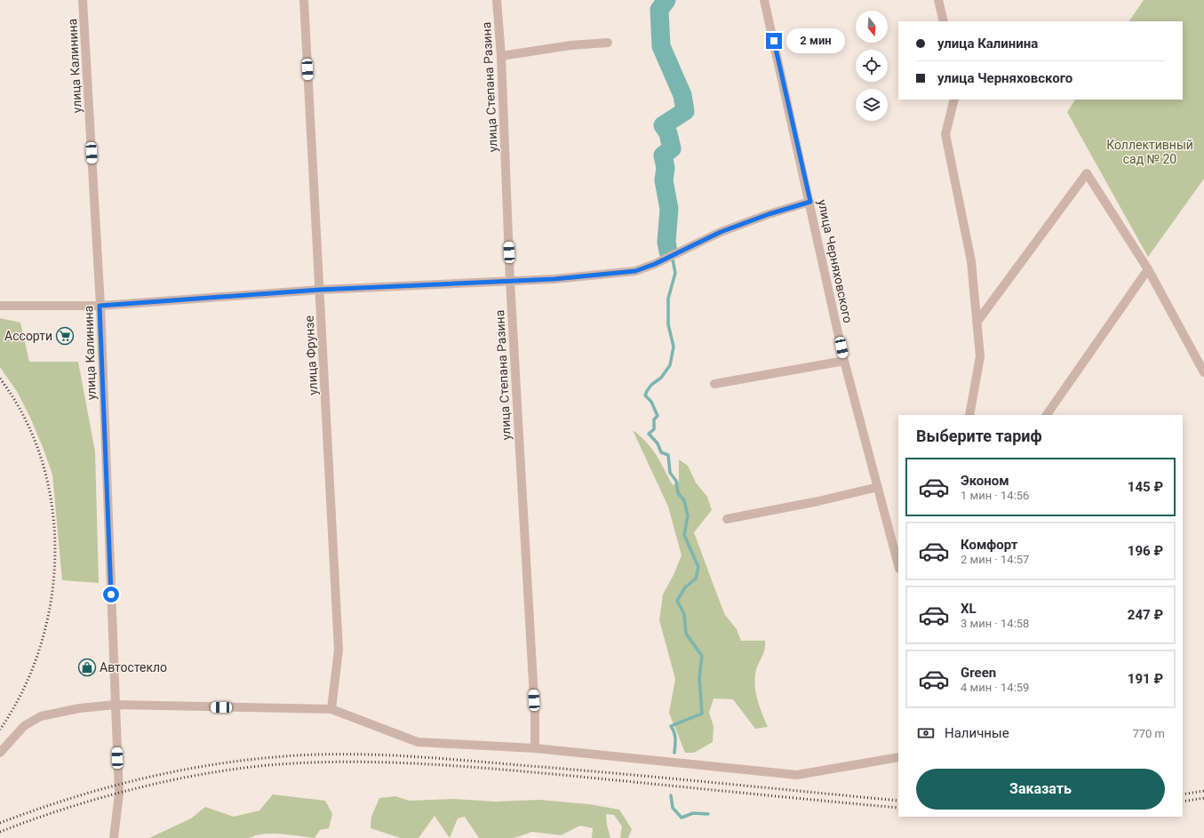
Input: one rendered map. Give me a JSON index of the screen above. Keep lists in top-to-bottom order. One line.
{"streets":{"street":["улица Калинина","улица Степана Разина","улица Черняховского","улица Фрунзе"]},"parks":["Коллективный сад № 20"],"places":{"supermarket":["Ассорти"],"shop":["Автостекло"]},"north":"bottom","page":{"banner":["улица Калинина","улица Черняховского"],"bubble":"2 мин","heading":"Выберите тариф","list":[{"name":"Эконом","note":"1 мин · 14:56","value":"145 ₽"},{"name":"Комфорт","note":"2 мин · 14:57","value":"196 ₽"},{"name":"XL","note":"3 мин · 14:58","value":"247 ₽"},{"name":"Green","note":"4 мин · 14:59","value":"191 ₽"}],"pay":["Наличные","770 m"],"buttons":"Заказать"}}
